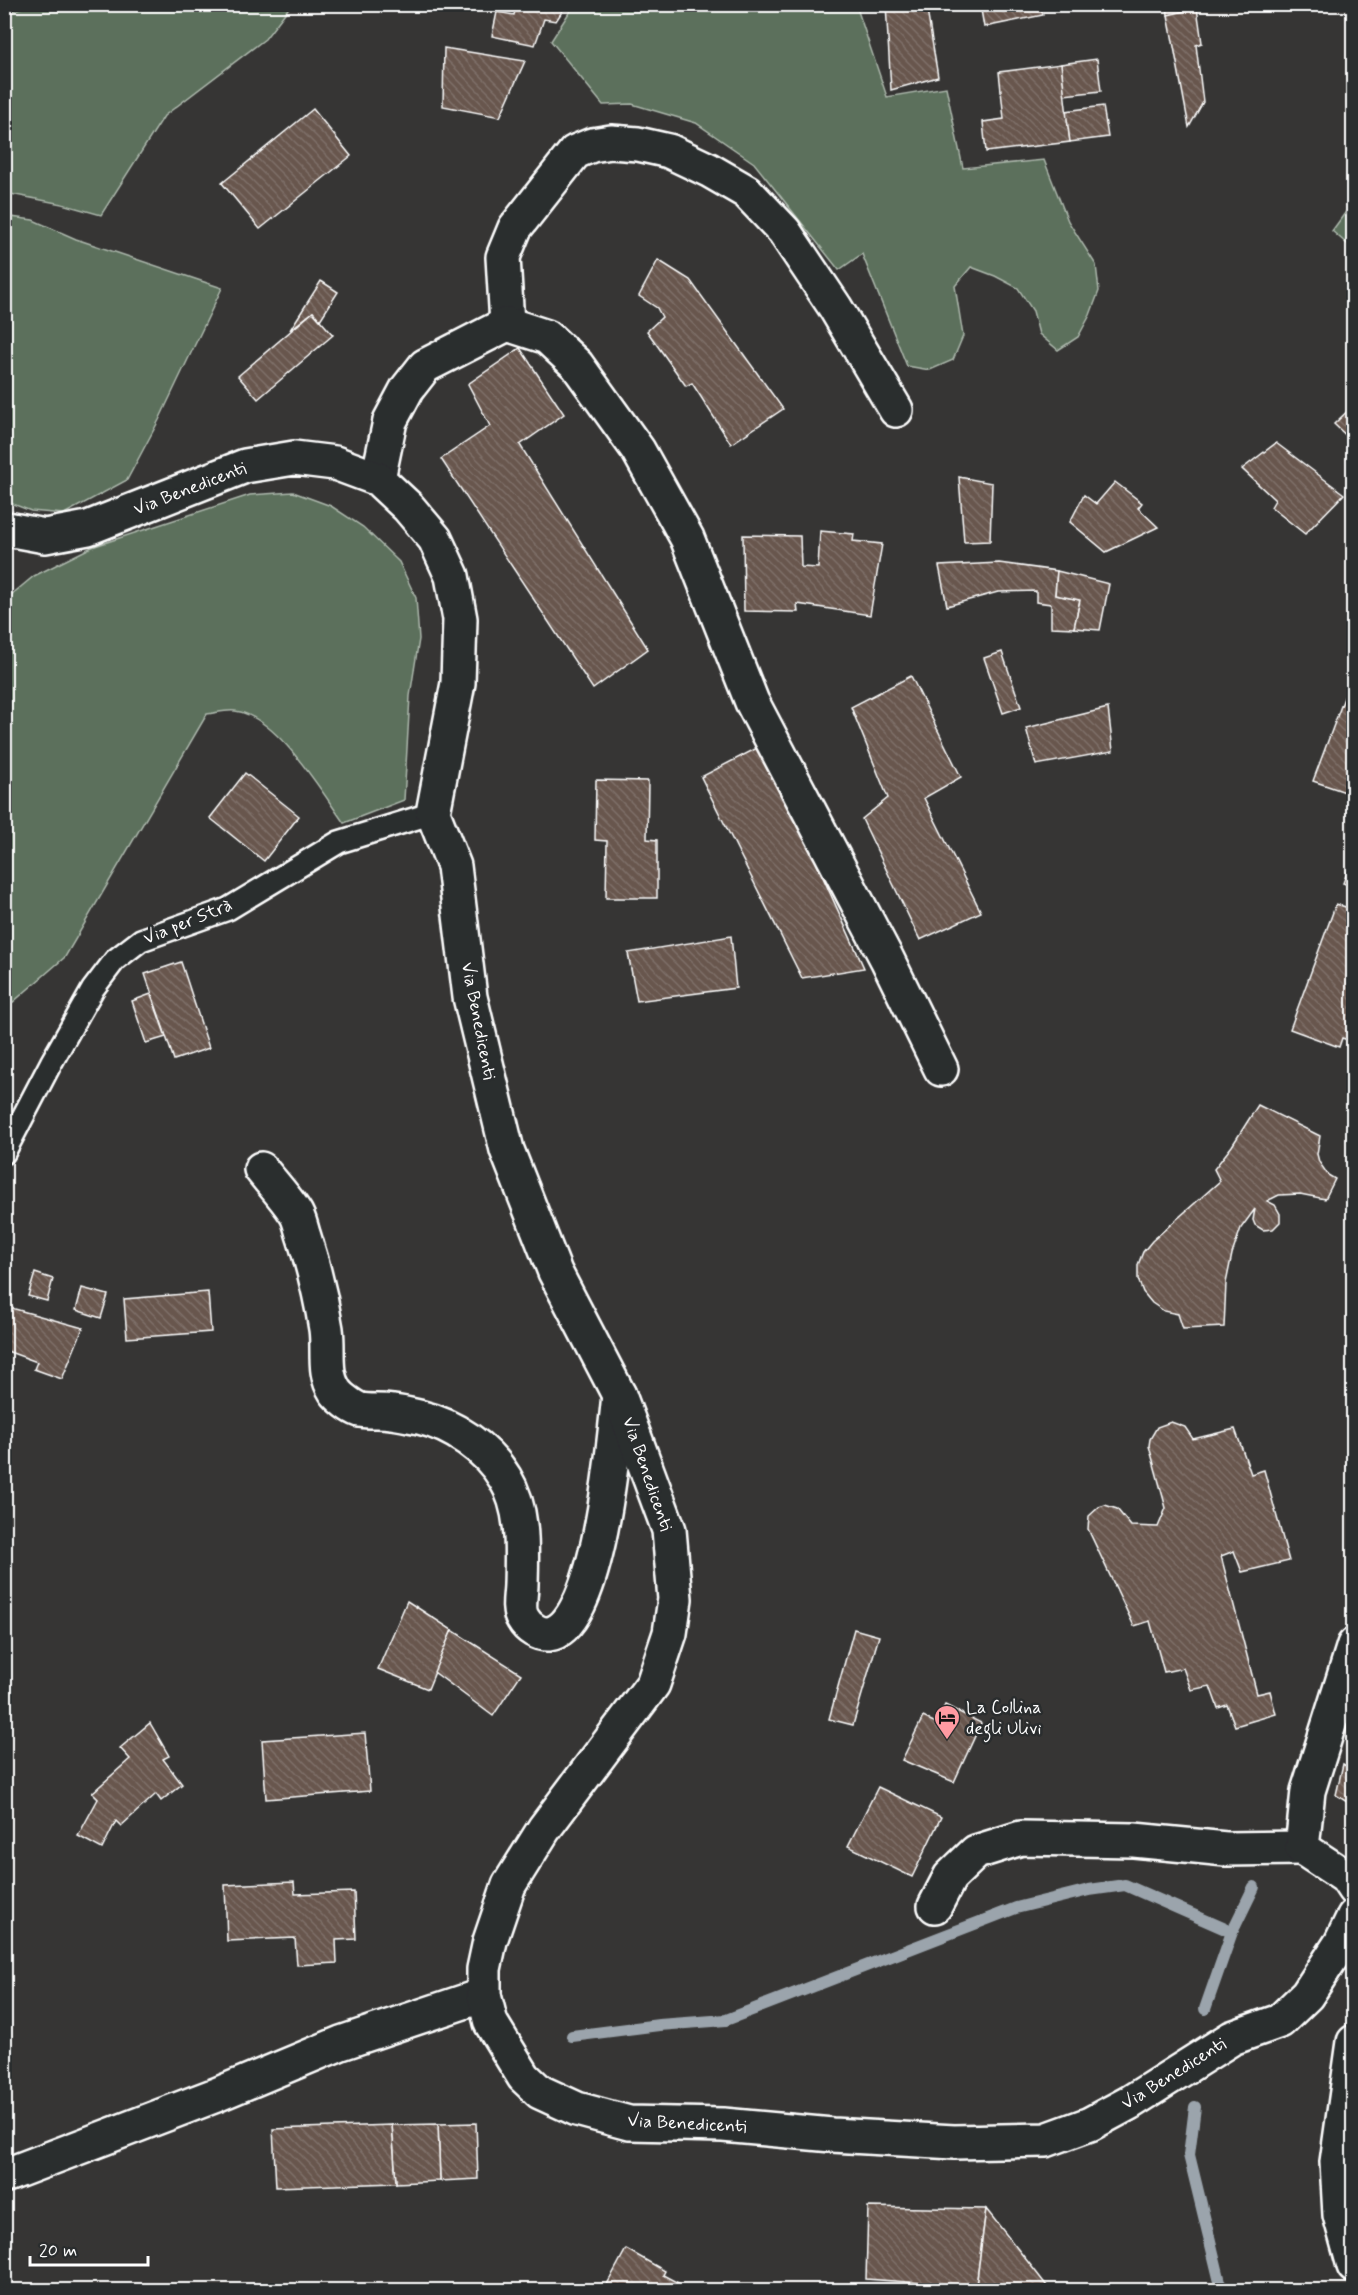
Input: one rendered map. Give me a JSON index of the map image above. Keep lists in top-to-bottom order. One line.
{"streets":{"street":["Via Benedicenti"],"lane":["Via per Strà"]},"crossings":[["Via Benedicenti","Via per Strà"]],"places":{"hotel":["La Collina degli Ulivi"]},"scale_bar":"20 m"}
